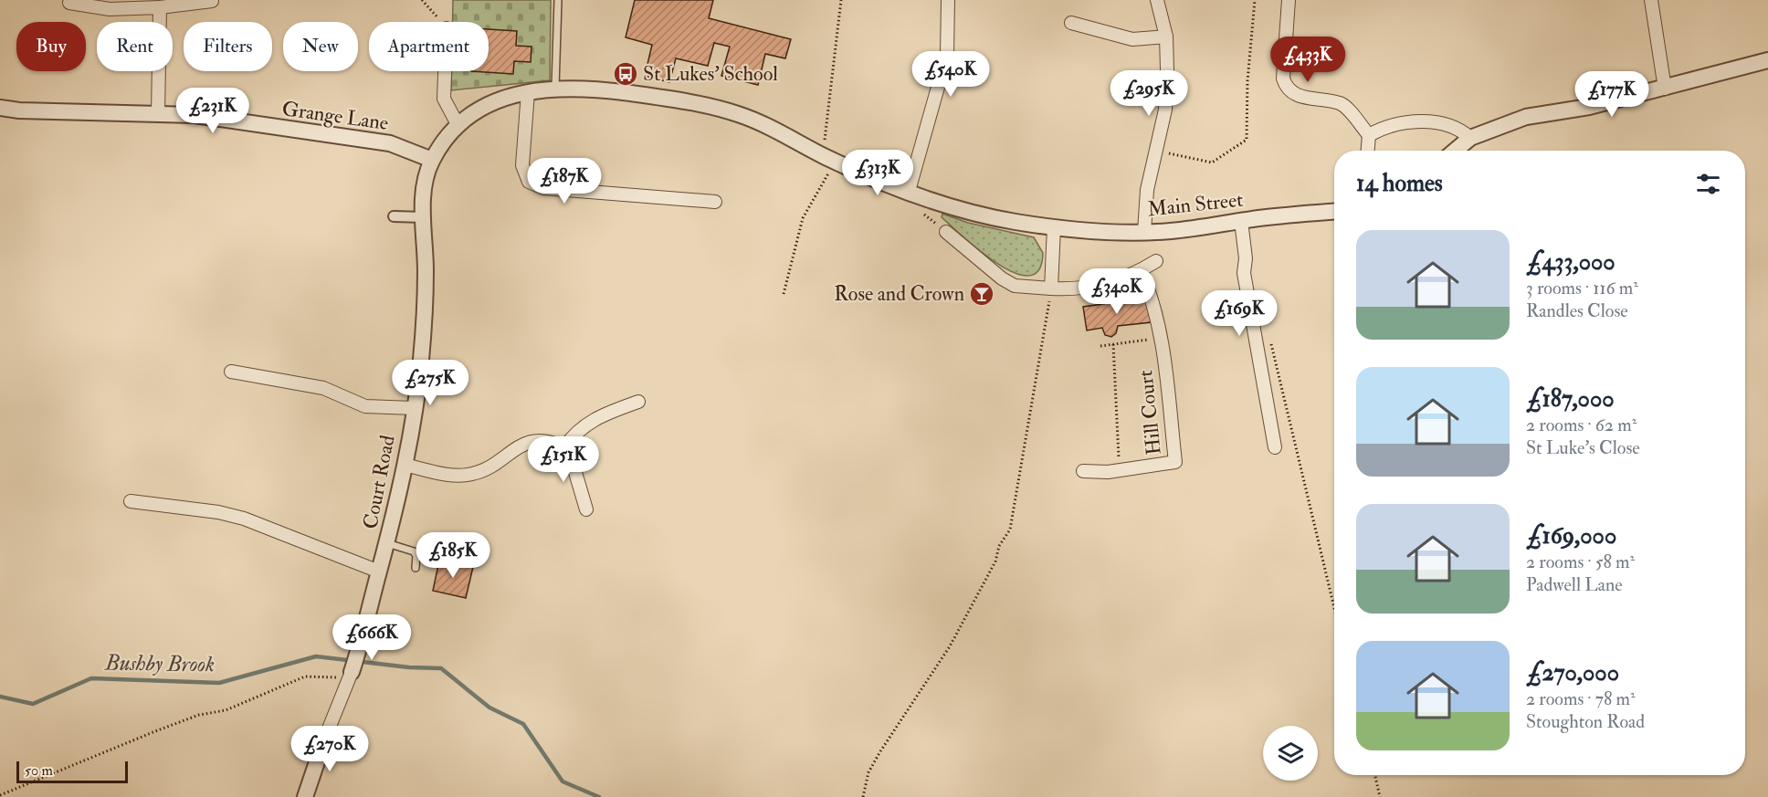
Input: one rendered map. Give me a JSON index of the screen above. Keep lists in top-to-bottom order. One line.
{"streets":{"street":["Grange Lane","Main Street","Hill Court","Court Road"]},"crossings":[["Grange Lane","Main Street"],["Grange Lane","Court Road"],["Main Street","Court Road"]],"water":["Bushby Brook"],"places":{"bus stop":["St Lukes' School"],"bar":["Rose and Crown"]},"scale_bar":"50 m","page":{"chip":["Buy","Rent","Filters","New","Apartment"],"price":["£433K","£540K","£295K","£177K","£231K","£313K","£187K","£340K","£169K","£275K","£151K","£185K","£666K","£270K"],"heading":"14 homes","list":[{"name":"£433,000","note":"3 rooms · 116 m² · Randles Close"},{"name":"£187,000","note":"2 rooms · 62 m² · St Luke's Close"},{"name":"£169,000","note":"2 rooms · 58 m² · Padwell Lane"},{"name":"£270,000","note":"2 rooms · 78 m² · Stoughton Road"}],"scale":"50 m"}}
